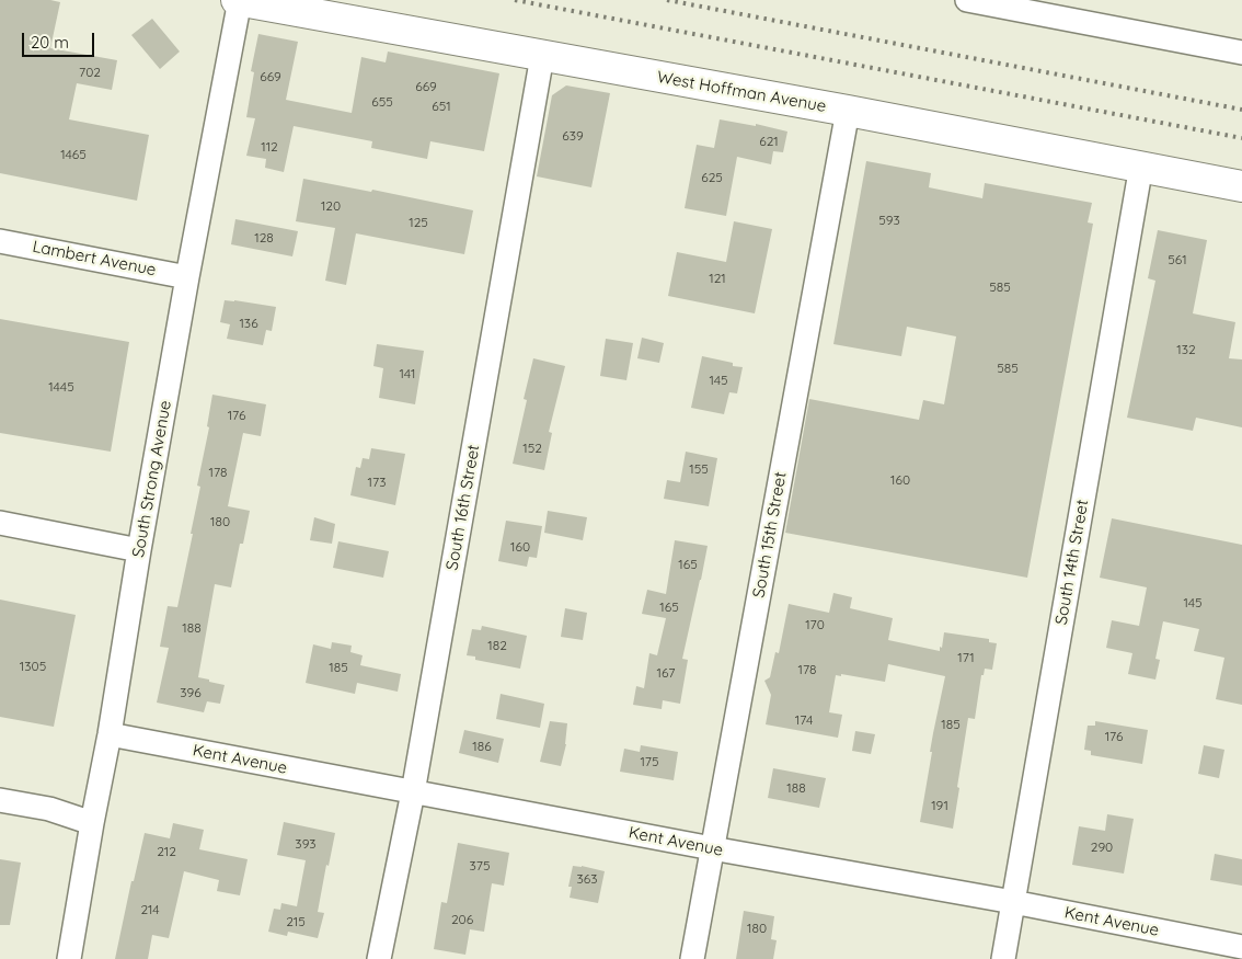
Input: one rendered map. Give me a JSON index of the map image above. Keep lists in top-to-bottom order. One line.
{"streets":{"main road":["West Hoffman Avenue"],"street":["Lambert Avenue","South Strong Avenue","South 16th Street","South 15th Street","South 14th Street","Kent Avenue"]},"crossings":[["West Hoffman Avenue","South Strong Avenue"],["West Hoffman Avenue","South 16th Street"],["West Hoffman Avenue","South 15th Street"],["West Hoffman Avenue","South 14th Street"],["Lambert Avenue","South Strong Avenue"],["South Strong Avenue","Kent Avenue"],["South 16th Street","Kent Avenue"],["South 15th Street","Kent Avenue"],["South 14th Street","Kent Avenue"]],"house_numbers":["702","669","669","655","651","639","621","112","1465","625","120","593","125","128","561","121","585","136","132","585","141","145","1445","176","152","155","178","160","173","180","160","165","145","165","170","188","182","171","1305","185","178","167","396","174","185","176","186","175","188","191","393","290","212","375","363","214","206","215","180"],"scale_bar":"20 m"}
